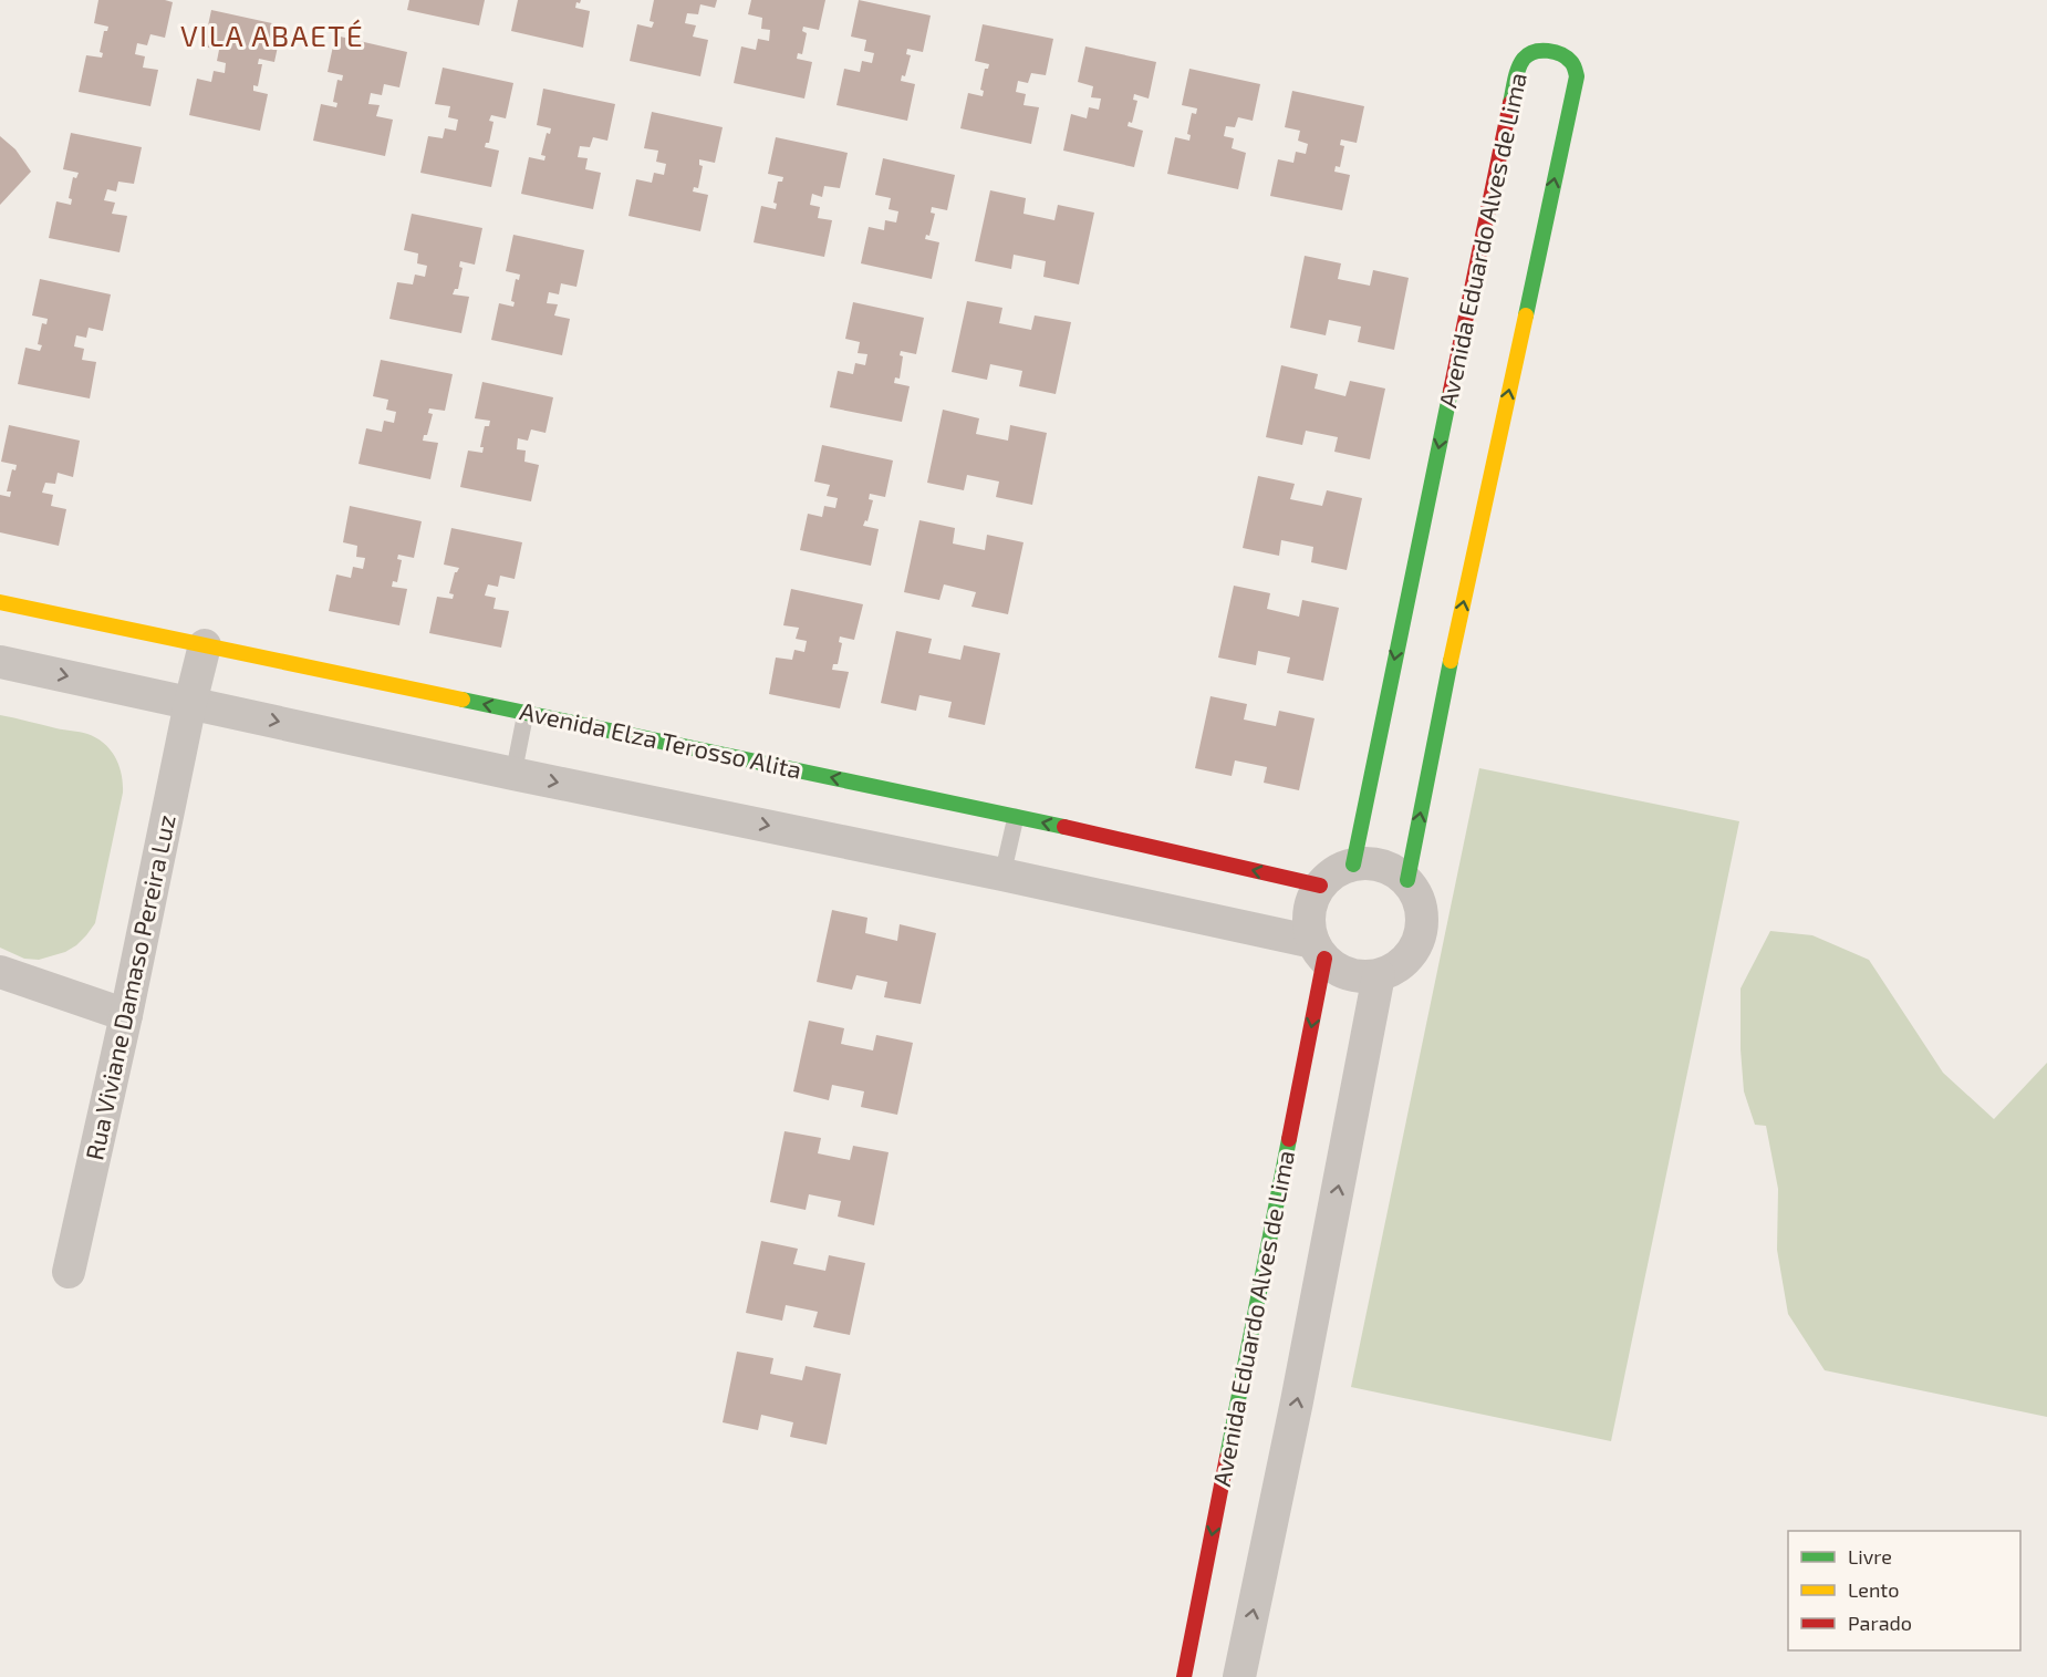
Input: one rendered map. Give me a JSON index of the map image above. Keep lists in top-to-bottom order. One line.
{"streets":{"street":["Avenida Eduardo Alves de Lima","Avenida Elza Terosso Alita","Rua Viviane Damaso Pereira Luz"]},"crossings":[["Avenida Eduardo Alves de Lima","Avenida Elza Terosso Alita"],["Avenida Elza Terosso Alita","Rua Viviane Damaso Pereira Luz"]],"districts":["VILA ABAETÉ"],"legend":["Livre","Lento","Parado"]}
